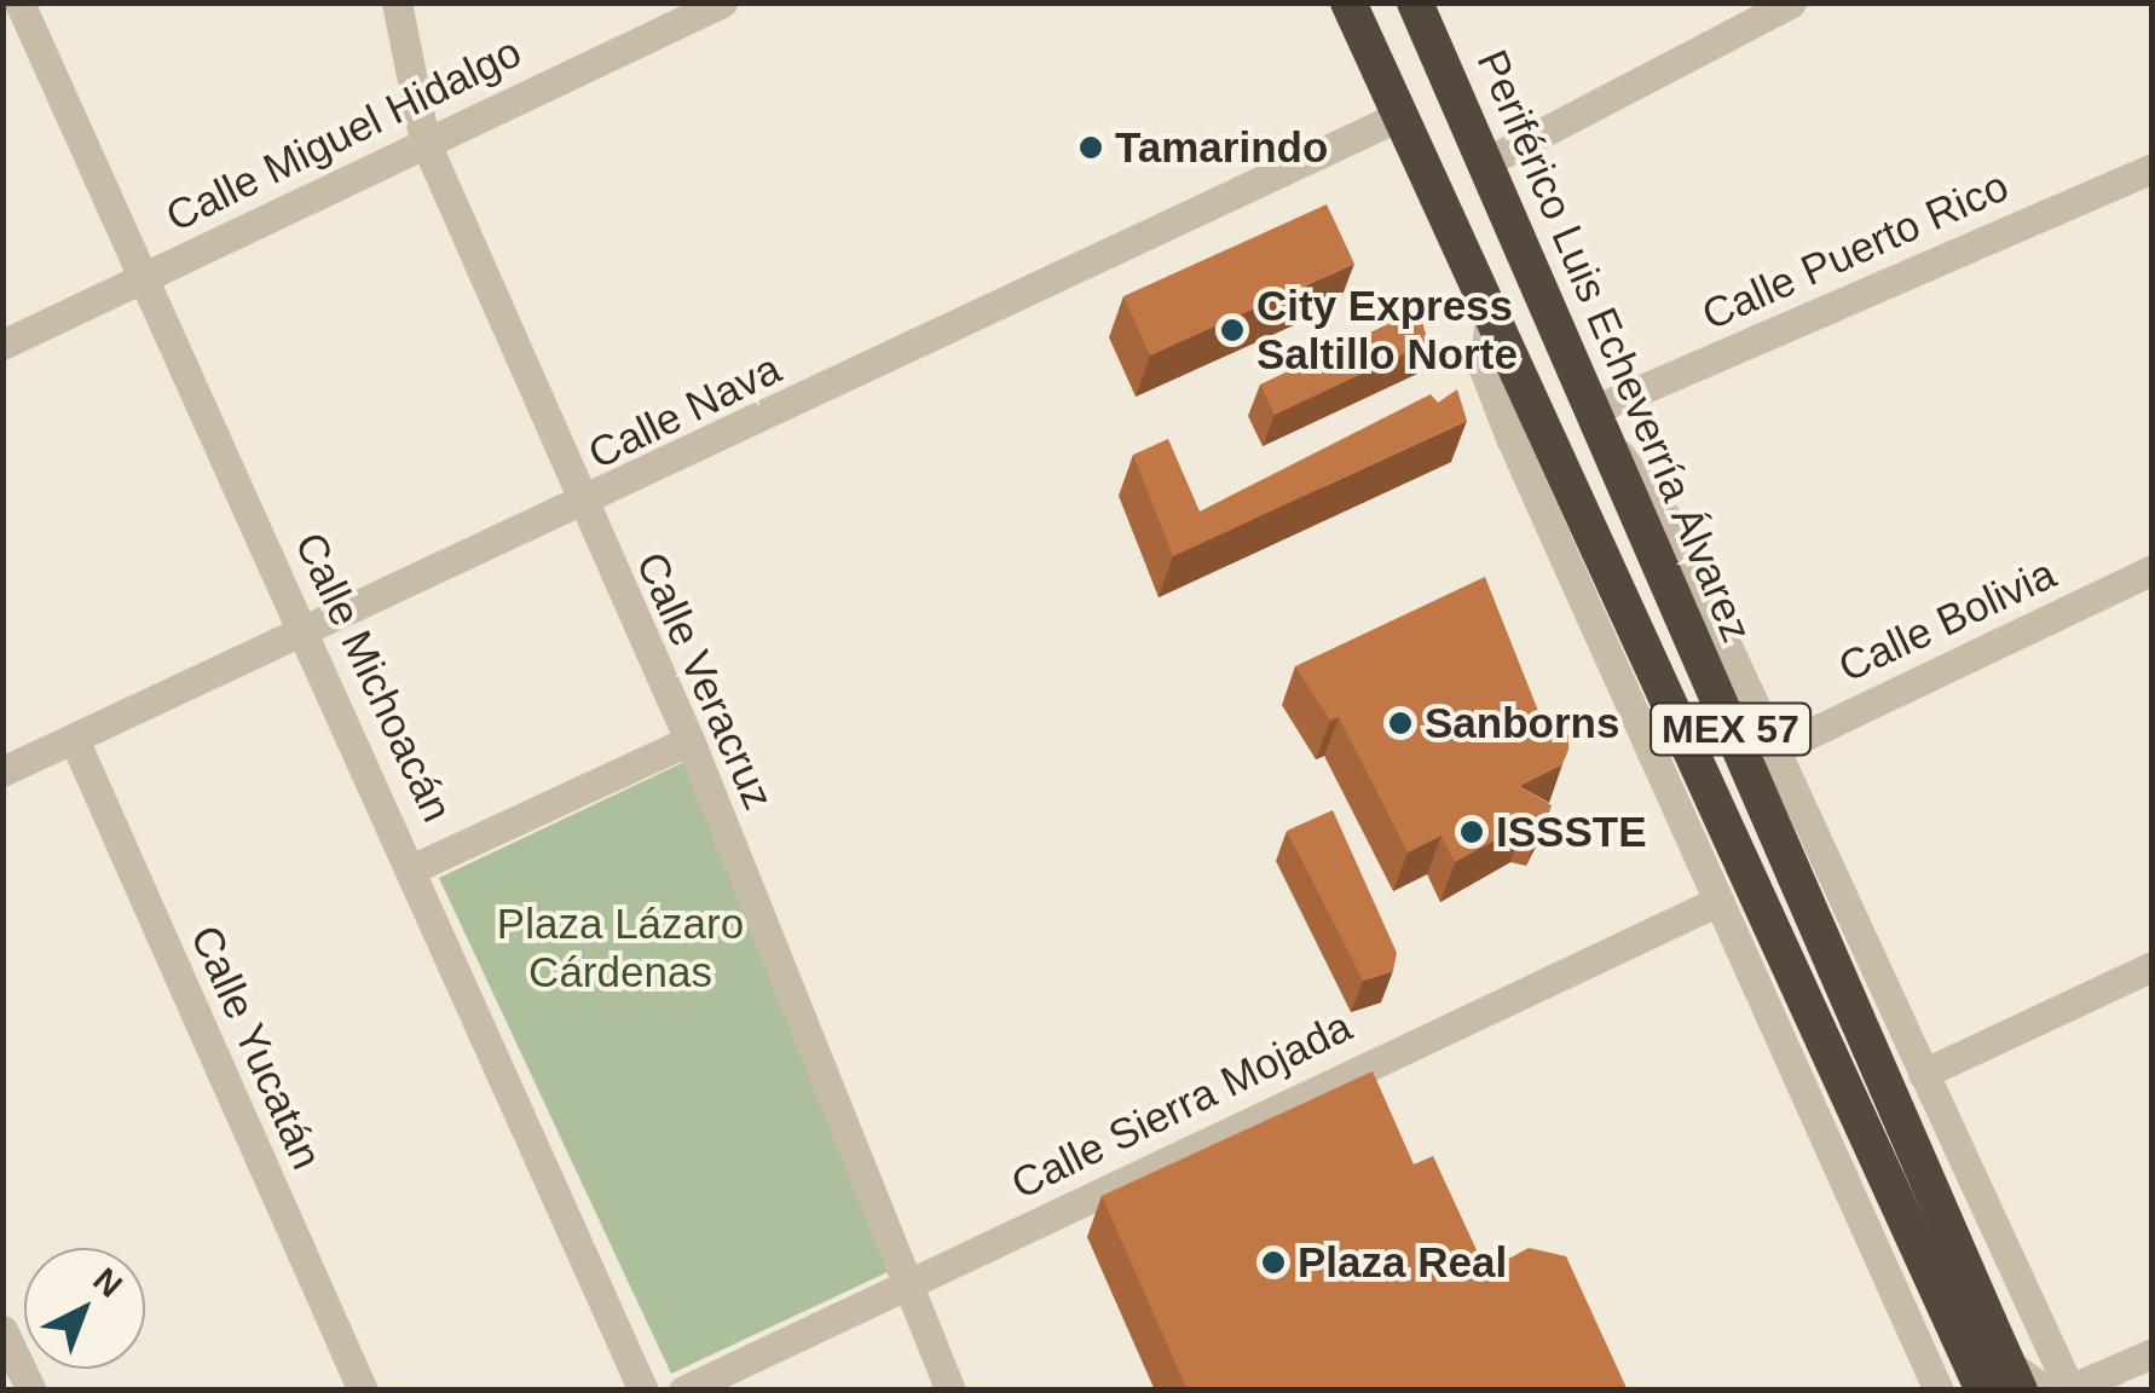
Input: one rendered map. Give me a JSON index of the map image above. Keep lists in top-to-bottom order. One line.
{"streets":{"highway":["Periférico Luis Echeverría Álvarez","MEX 57"],"street":["Calle Miguel Hidalgo","Calle Puerto Rico","Calle Nava","Calle Bolivia","Calle Michoacán","Calle Veracruz","Calle Yucatán","Calle Sierra Mojada"]},"crossings":[["Calle Miguel Hidalgo","Calle Michoacán"],["Calle Miguel Hidalgo","Calle Veracruz"],["Calle Puerto Rico","Periférico Luis Echeverría Álvarez"],["Periférico Luis Echeverría Álvarez","Calle Nava"],["Calle Nava","Calle Michoacán"],["Calle Nava","Calle Veracruz"],["Calle Nava","Calle Yucatán"],["Calle Veracruz","Calle Sierra Mojada"]],"parks":["Plaza Lázaro Cárdenas"],"places":["Tamarindo","City Express Saltillo Norte","Sanborns","ISSSTE","Plaza Real"],"north":"top right"}
